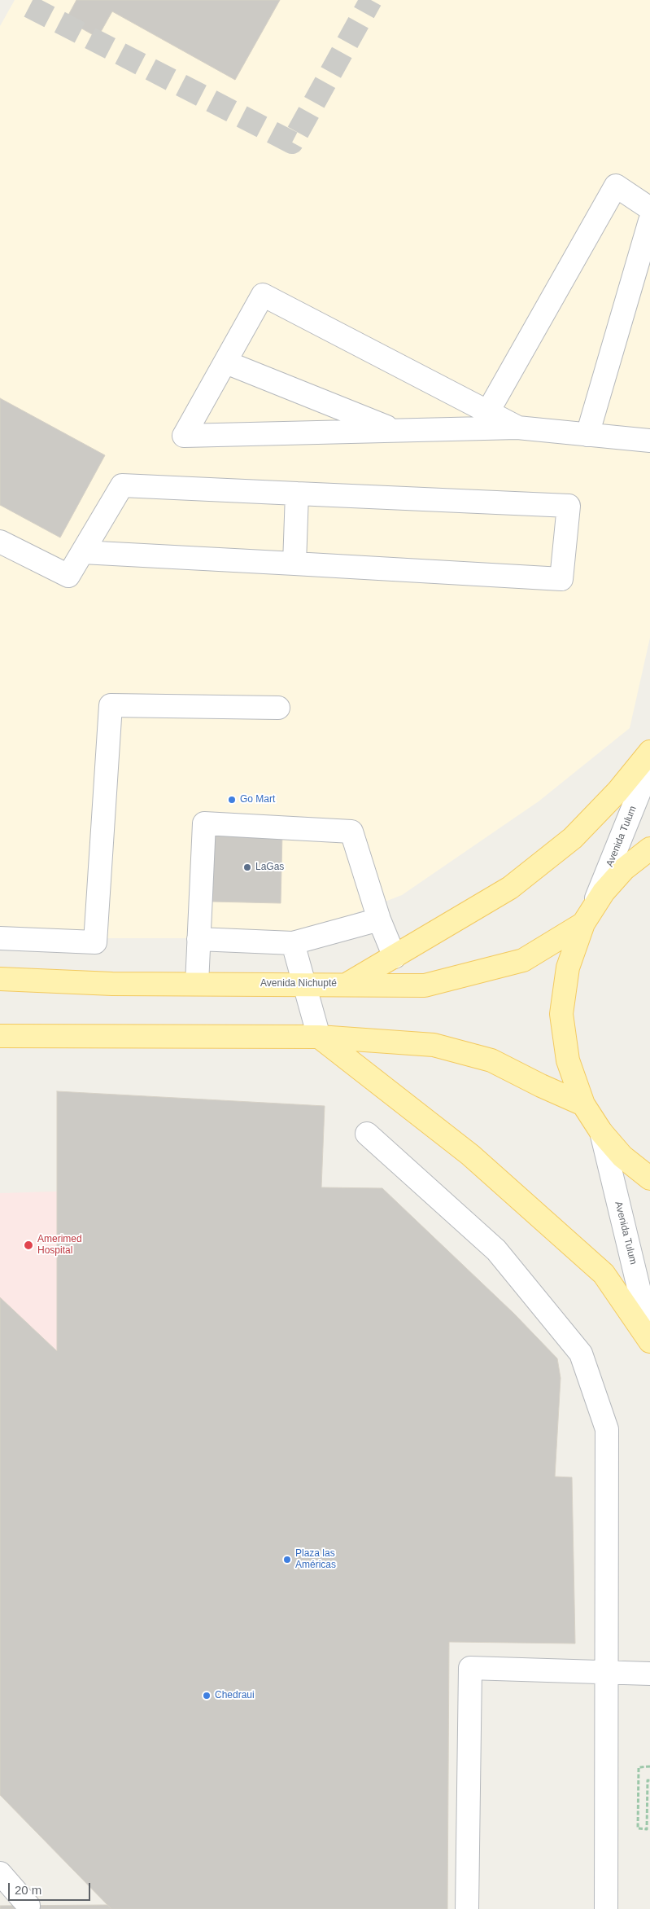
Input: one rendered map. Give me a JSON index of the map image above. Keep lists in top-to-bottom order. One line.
{"streets":{"main road":["Avenida Nichupté"],"street":["Avenida Tulum"]},"crossings":[["Avenida Tulum","Avenida Nichupté"]],"places":["Go Mart","LaGas","Amerimed Hospital","Plaza las Américas","Chedraui"],"scale_bar":"20 m"}
